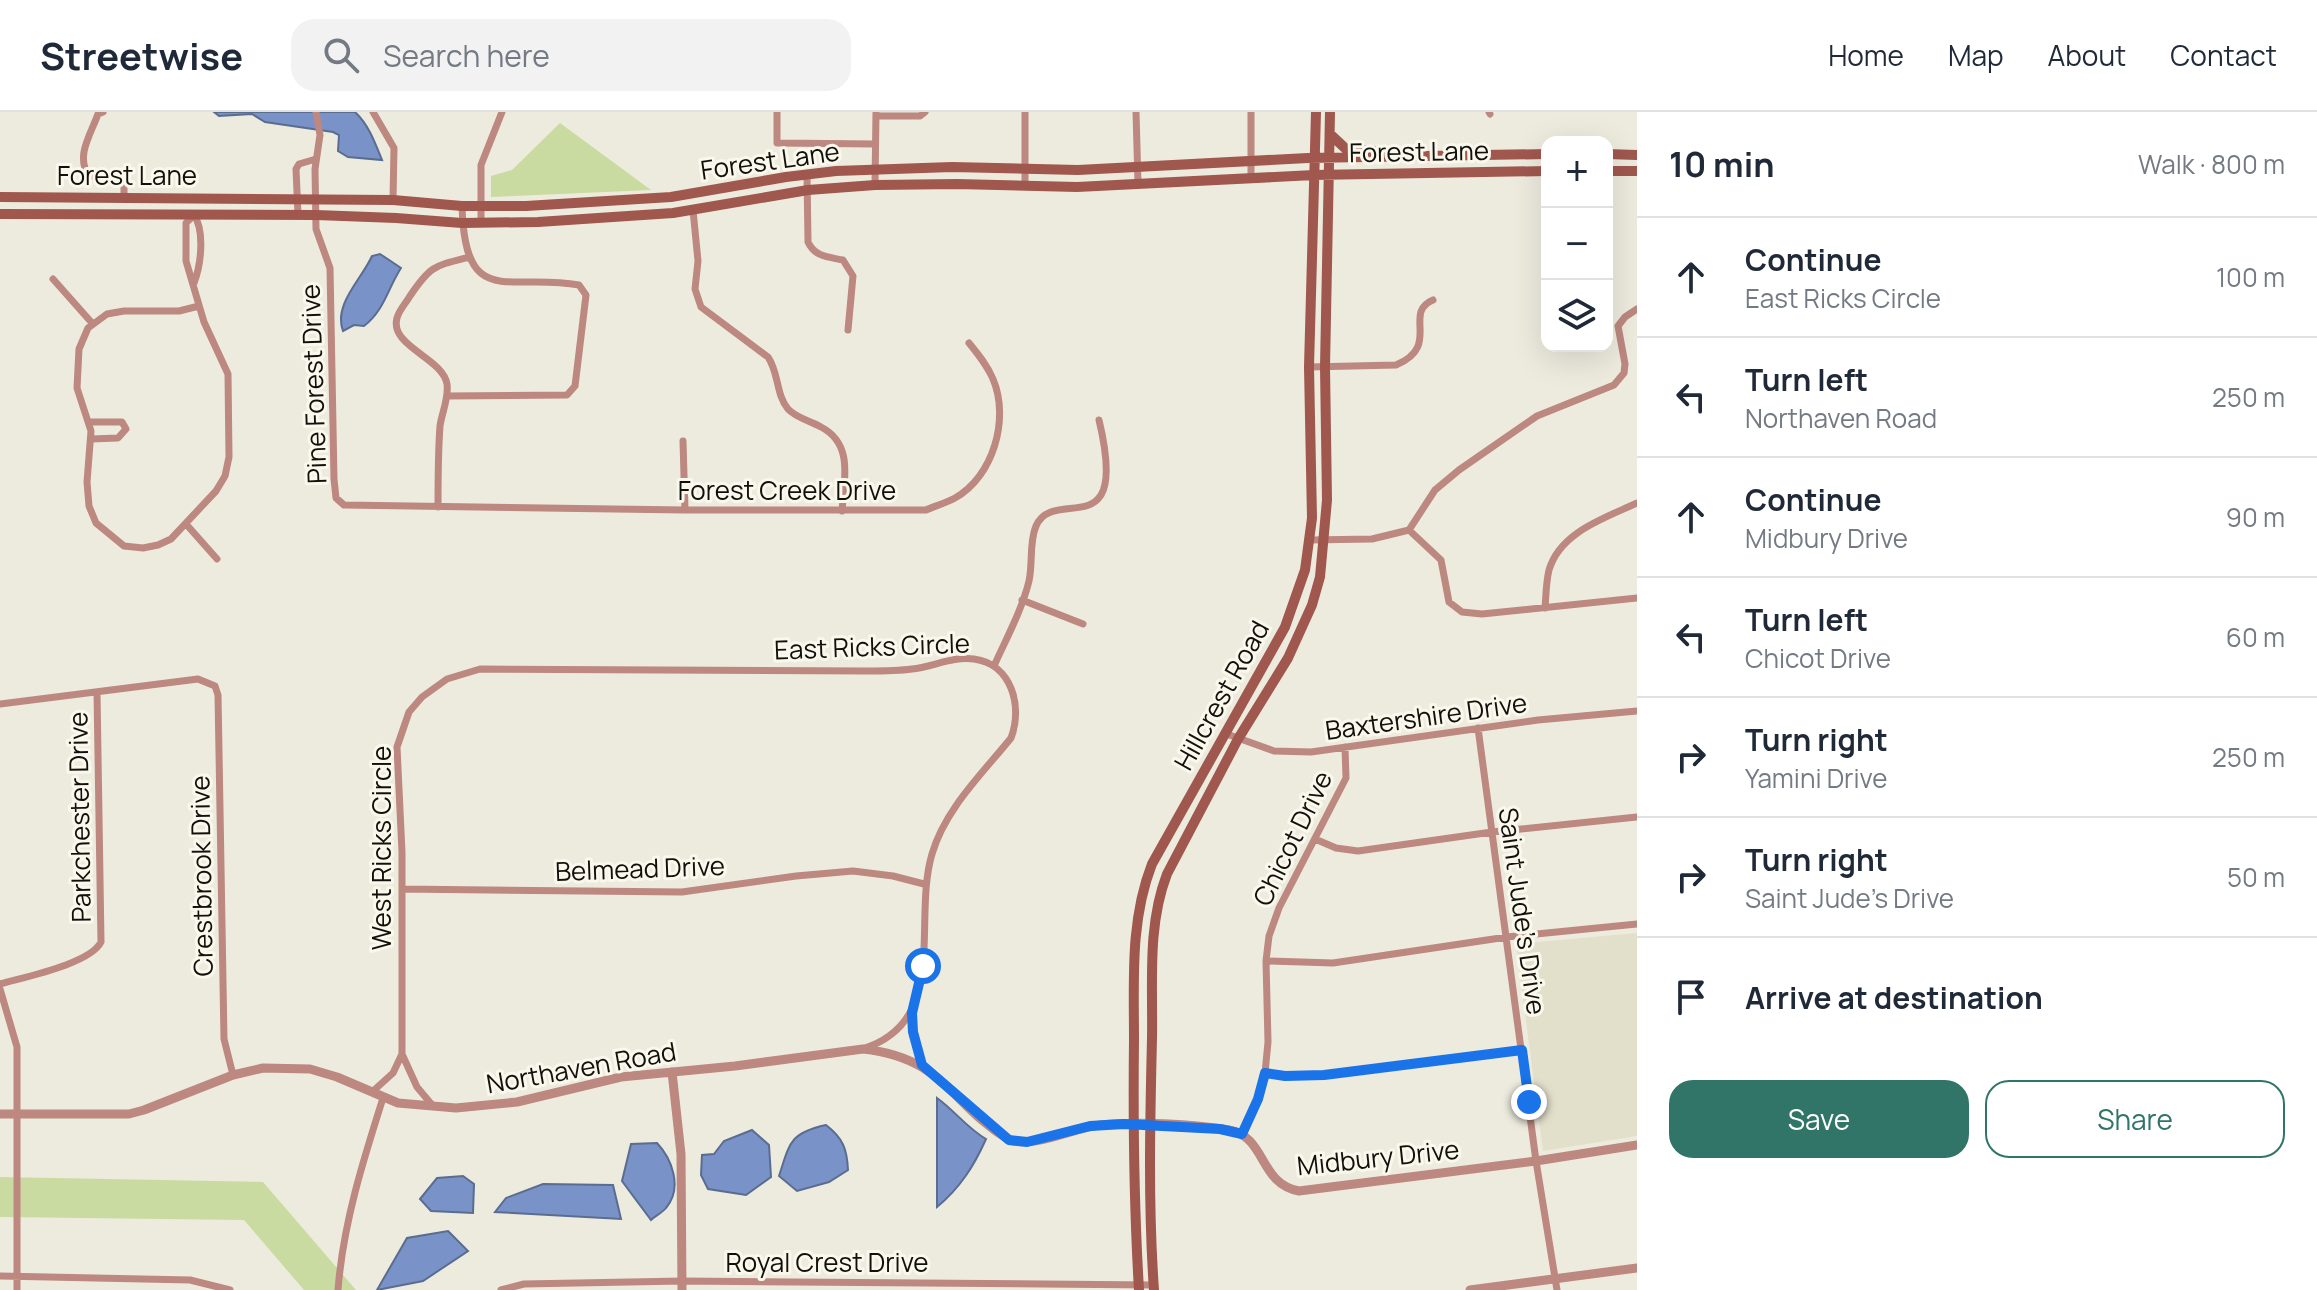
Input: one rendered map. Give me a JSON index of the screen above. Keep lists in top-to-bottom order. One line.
{"streets":{"main road":["Forest Lane","Hillcrest Road"],"street":["Pine Forest Drive","Forest Creek Drive","East Ricks Circle","Baxtershire Drive","Parkchester Drive","Chicot Drive","West Ricks Circle","Belmead Drive","Crestbrook Drive","Saint Jude's Drive","Northaven Road","Midbury Drive","Royal Crest Drive"]},"crossings":[["Forest Lane","Pine Forest Drive"],["Forest Lane","Hillcrest Road"],["Pine Forest Drive","Forest Creek Drive"],["East Ricks Circle","West Ricks Circle"],["East Ricks Circle","Belmead Drive"],["East Ricks Circle","Northaven Road"],["Hillcrest Road","Baxtershire Drive"],["Hillcrest Road","Northaven Road"],["Hillcrest Road","Royal Crest Drive"],["Baxtershire Drive","Chicot Drive"],["Baxtershire Drive","Saint Jude's Drive"],["Parkchester Drive","Crestbrook Drive"],["Chicot Drive","Midbury Drive"],["West Ricks Circle","Belmead Drive"],["West Ricks Circle","Northaven Road"],["Crestbrook Drive","Northaven Road"],["Saint Jude's Drive","Midbury Drive"]],"page":{"header":"Streetwise","search":"Search here","nav":["Home","Map","About","Contact"],"heading":["10 min","Walk · 800 m"],"map_buttons":["+","−"],"list":[["Continue","East Ricks Circle","100 m"],["Turn left","Northaven Road","250 m"],["Continue","Midbury Drive","90 m"],["Turn left","Chicot Drive","60 m"],["Turn right","Yamini Drive","250 m"],["Turn right","Saint Jude's Drive","50 m"],"Arrive at destination"],"buttons":["Save","Share"]}}
